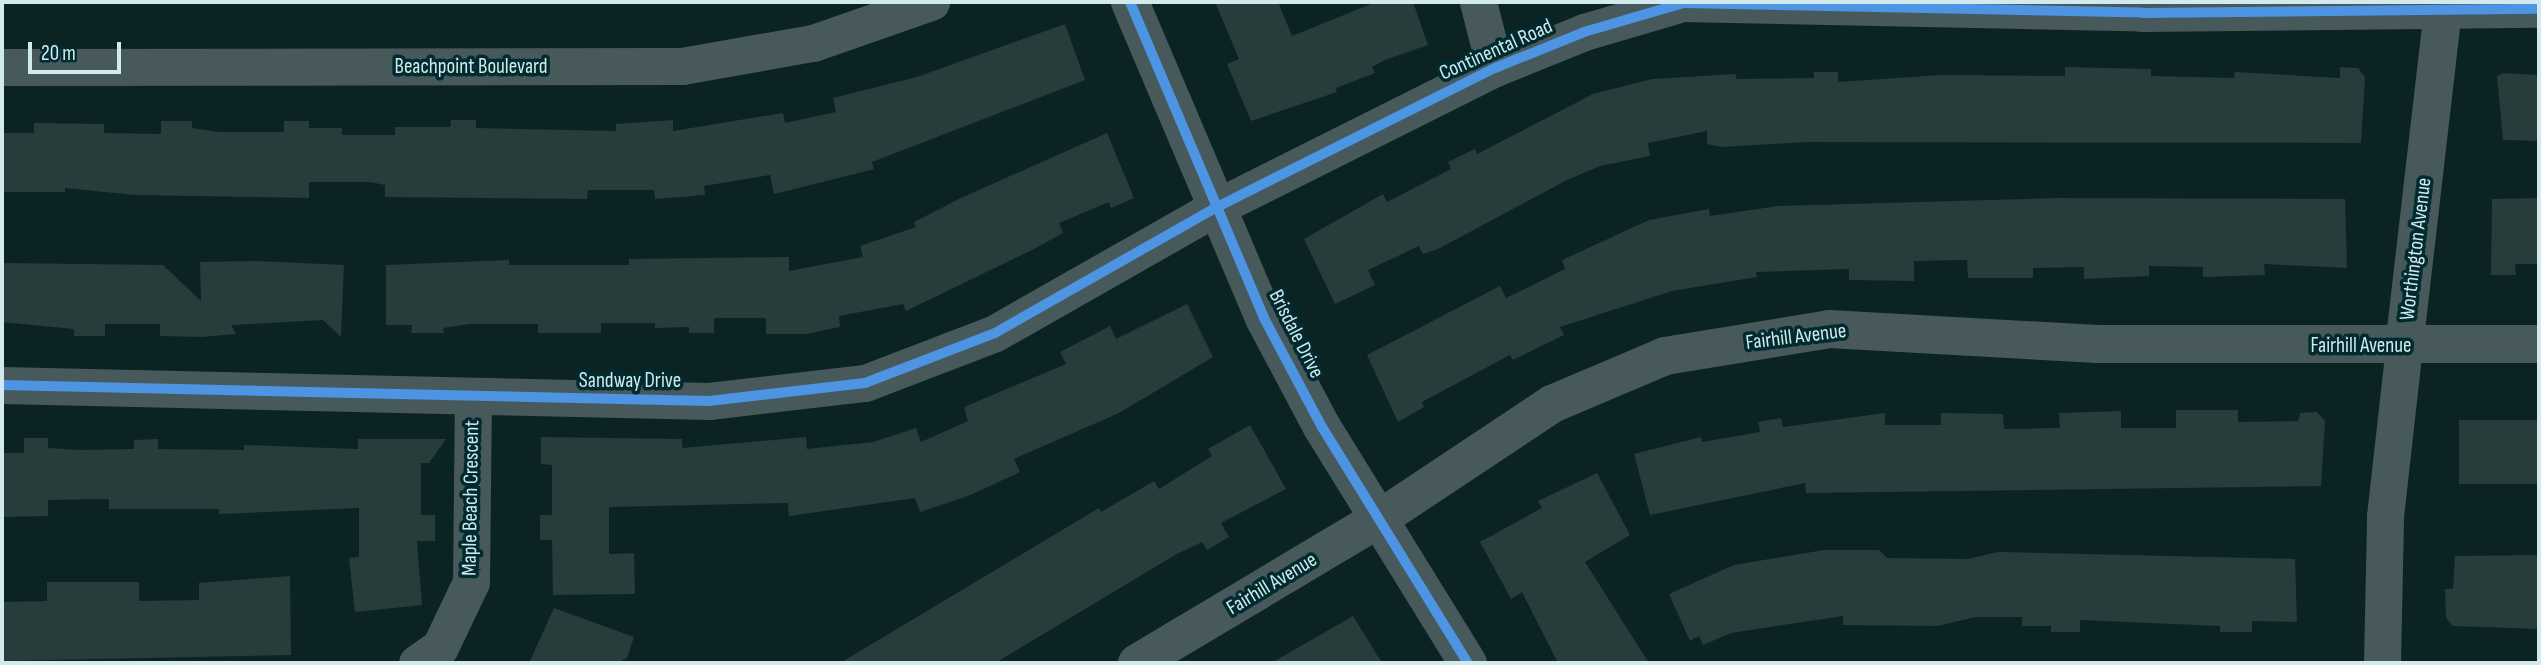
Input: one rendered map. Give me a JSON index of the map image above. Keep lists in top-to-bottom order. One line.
{"streets":{"street":["Continental Road","Beachpoint Boulevard","Worthington Avenue","Brisdale Drive","Fairhill Avenue","Sandway Drive","Maple Beach Crescent"]},"crossings":[["Continental Road","Worthington Avenue"],["Continental Road","Brisdale Drive"],["Continental Road","Sandway Drive"],["Worthington Avenue","Fairhill Avenue"],["Brisdale Drive","Fairhill Avenue"],["Brisdale Drive","Sandway Drive"],["Sandway Drive","Maple Beach Crescent"]],"scale_bar":"20 m"}
